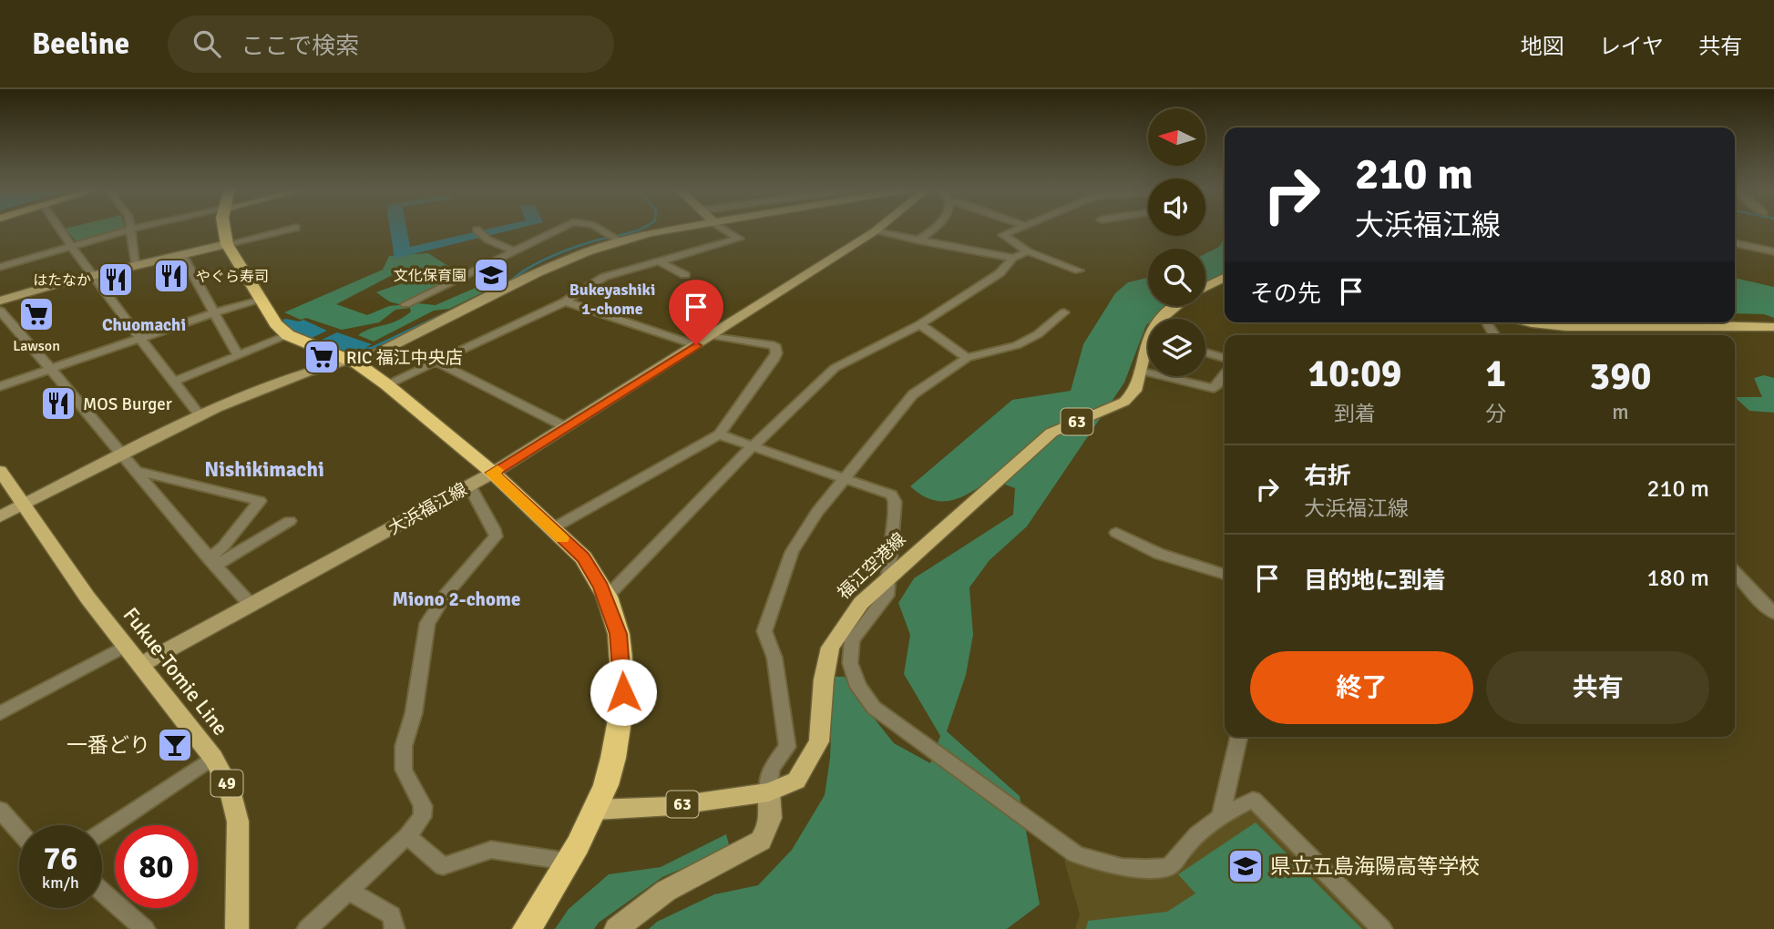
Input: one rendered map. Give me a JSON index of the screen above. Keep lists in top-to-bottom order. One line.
{"streets":{"main road":["63","福江空港線","Fukue-Tomie Line","49"],"street":["大浜福江線"]},"crossings":[["大浜福江線","Fukue-Tomie Line"]],"districts":["Bukeyashiki 1-chome","Chuomachi","Nishikimachi","Miono 2-chome"],"places":{"school or university":["文化保育園","県立五島海陽高等学校"],"restaurant":["やぐら寿司","はたなか","MOS Burger"],"supermarket":["Lawson","RIC 福江中央店"],"bar":["一番どり"]},"north":"left","page":{"header":"Beeline","search":"ここで検索","nav":["地図","レイヤ","共有"],"turn":["210 m","大浜福江線"],"then":"その先","eta":["10:09","到着","1","分","390","m"],"list":[{"name":"右折","note":"大浜福江線","value":"210 m"},{"name":"目的地に到着","value":"180 m"}],"buttons":["終了","共有"],"speed":"76 km/h","limit":"80"}}
